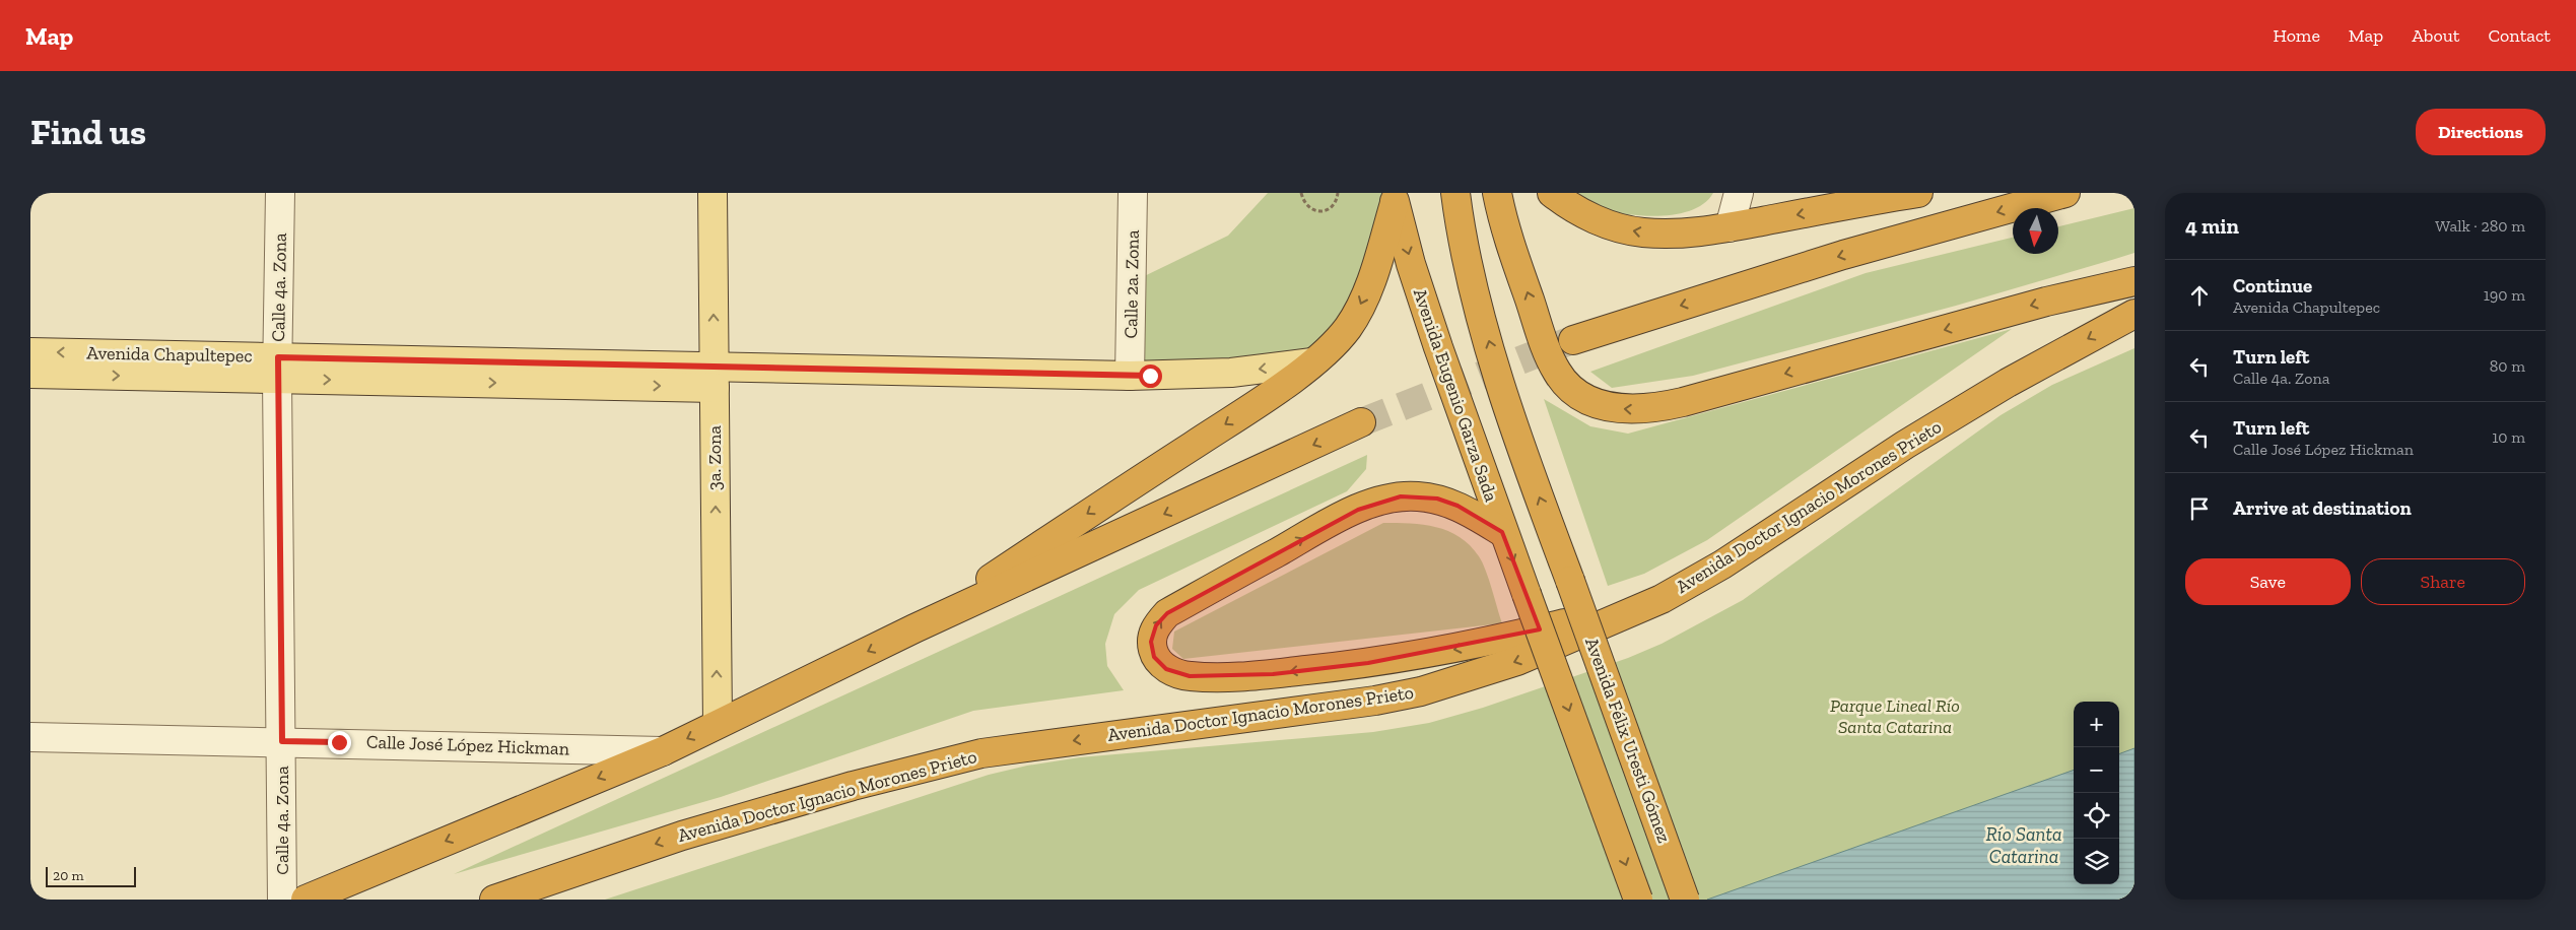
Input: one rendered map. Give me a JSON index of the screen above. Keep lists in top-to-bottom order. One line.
{"streets":{"highway":["Avenida Eugenio Garza Sada","Avenida Doctor Ignacio Morones Prieto","Avenida Félix Uresti Gómez"],"main road":["Avenida Chapultepec","3a. Zona"],"street":["Calle 2a. Zona","Calle 4a. Zona","Calle José López Hickman"]},"crossings":[["Calle 2a. Zona","Avenida Chapultepec"],["Calle 4a. Zona","Avenida Chapultepec"],["Calle 4a. Zona","Calle José López Hickman"],["Avenida Chapultepec","3a. Zona"]],"one_way":["Avenida Eugenio Garza Sada","3a. Zona","Avenida Félix Uresti Gómez"],"water":["Río Santa Catarina"],"parks":["Parque Lineal Río Santa Catarina"],"scale_bar":"20 m","north":"bottom","page":{"header":"Map","nav":["Home","Map","About","Contact"],"buttons":["Directions",["Save","Share"]],"title":"Find us","heading":["4 min","Walk · 280 m"],"list":[["Continue","Avenida Chapultepec","190 m"],["Turn left","Calle 4a. Zona","80 m"],["Turn left","Calle José López Hickman","10 m"],"Arrive at destination"],"map_buttons":["+","−"],"scale":"20 m"}}
